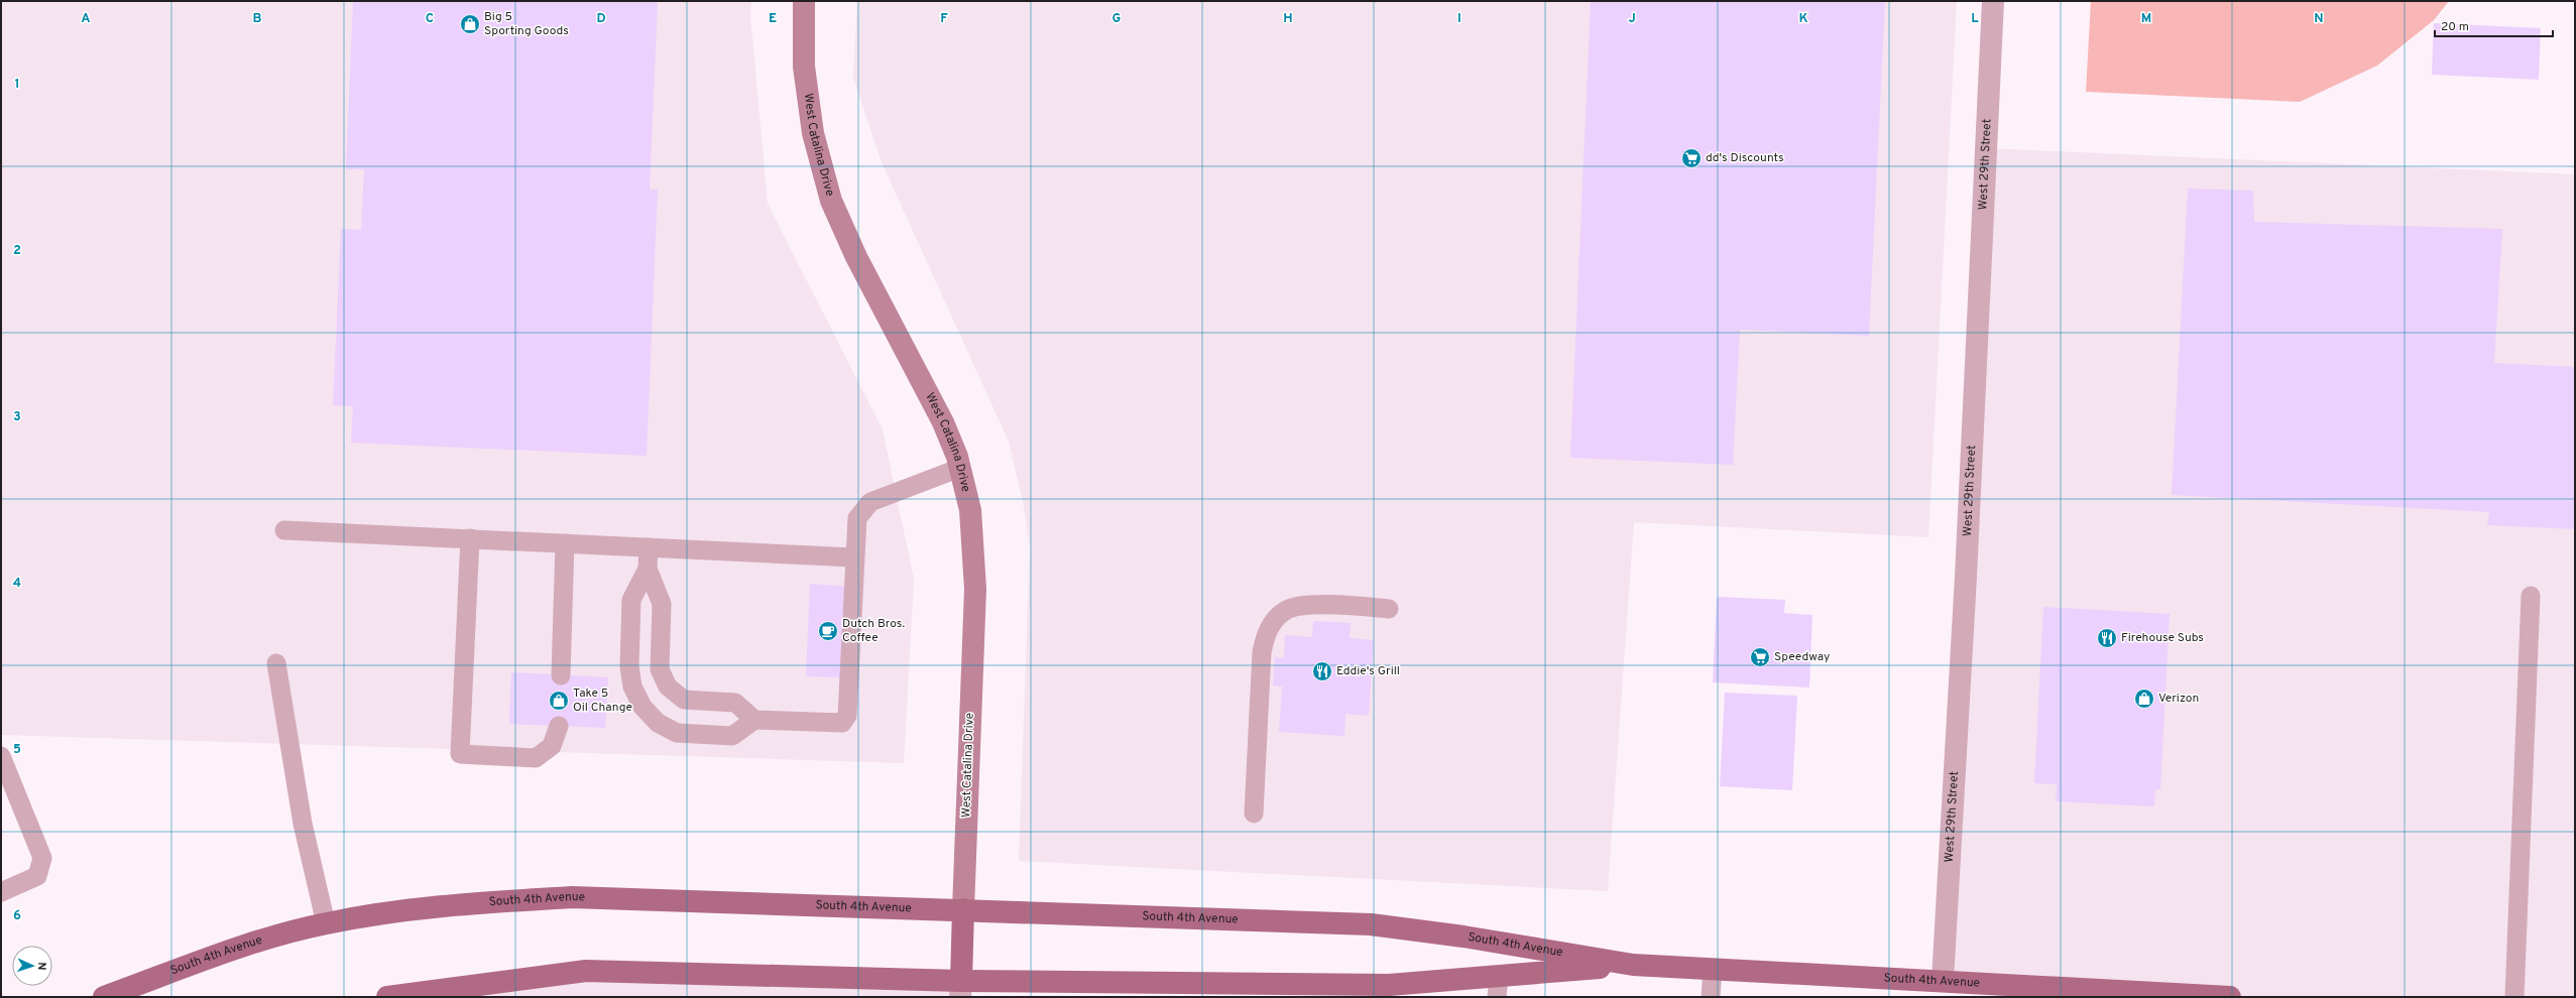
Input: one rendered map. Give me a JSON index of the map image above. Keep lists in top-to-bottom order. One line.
{"streets":{"main road":["South 4th Avenue"],"street":["West Catalina Drive","West 29th Street"]},"crossings":[["West Catalina Drive","South 4th Avenue"],["West 29th Street","South 4th Avenue"]],"places":{"shop":["Big 5 Sporting Goods","Verizon","Take 5 Oil Change"],"supermarket":["dd's Discounts","Speedway"],"cafe":["Dutch Bros. Coffee"],"restaurant":["Firehouse Subs","Eddie's Grill"]},"scale_bar":"20 m","north":"right","grid":{"columns":["A","B","C","D","E","F","G","H","I","J","K","L","M","N"],"rows":["1","2","3","4","5","6"]}}
